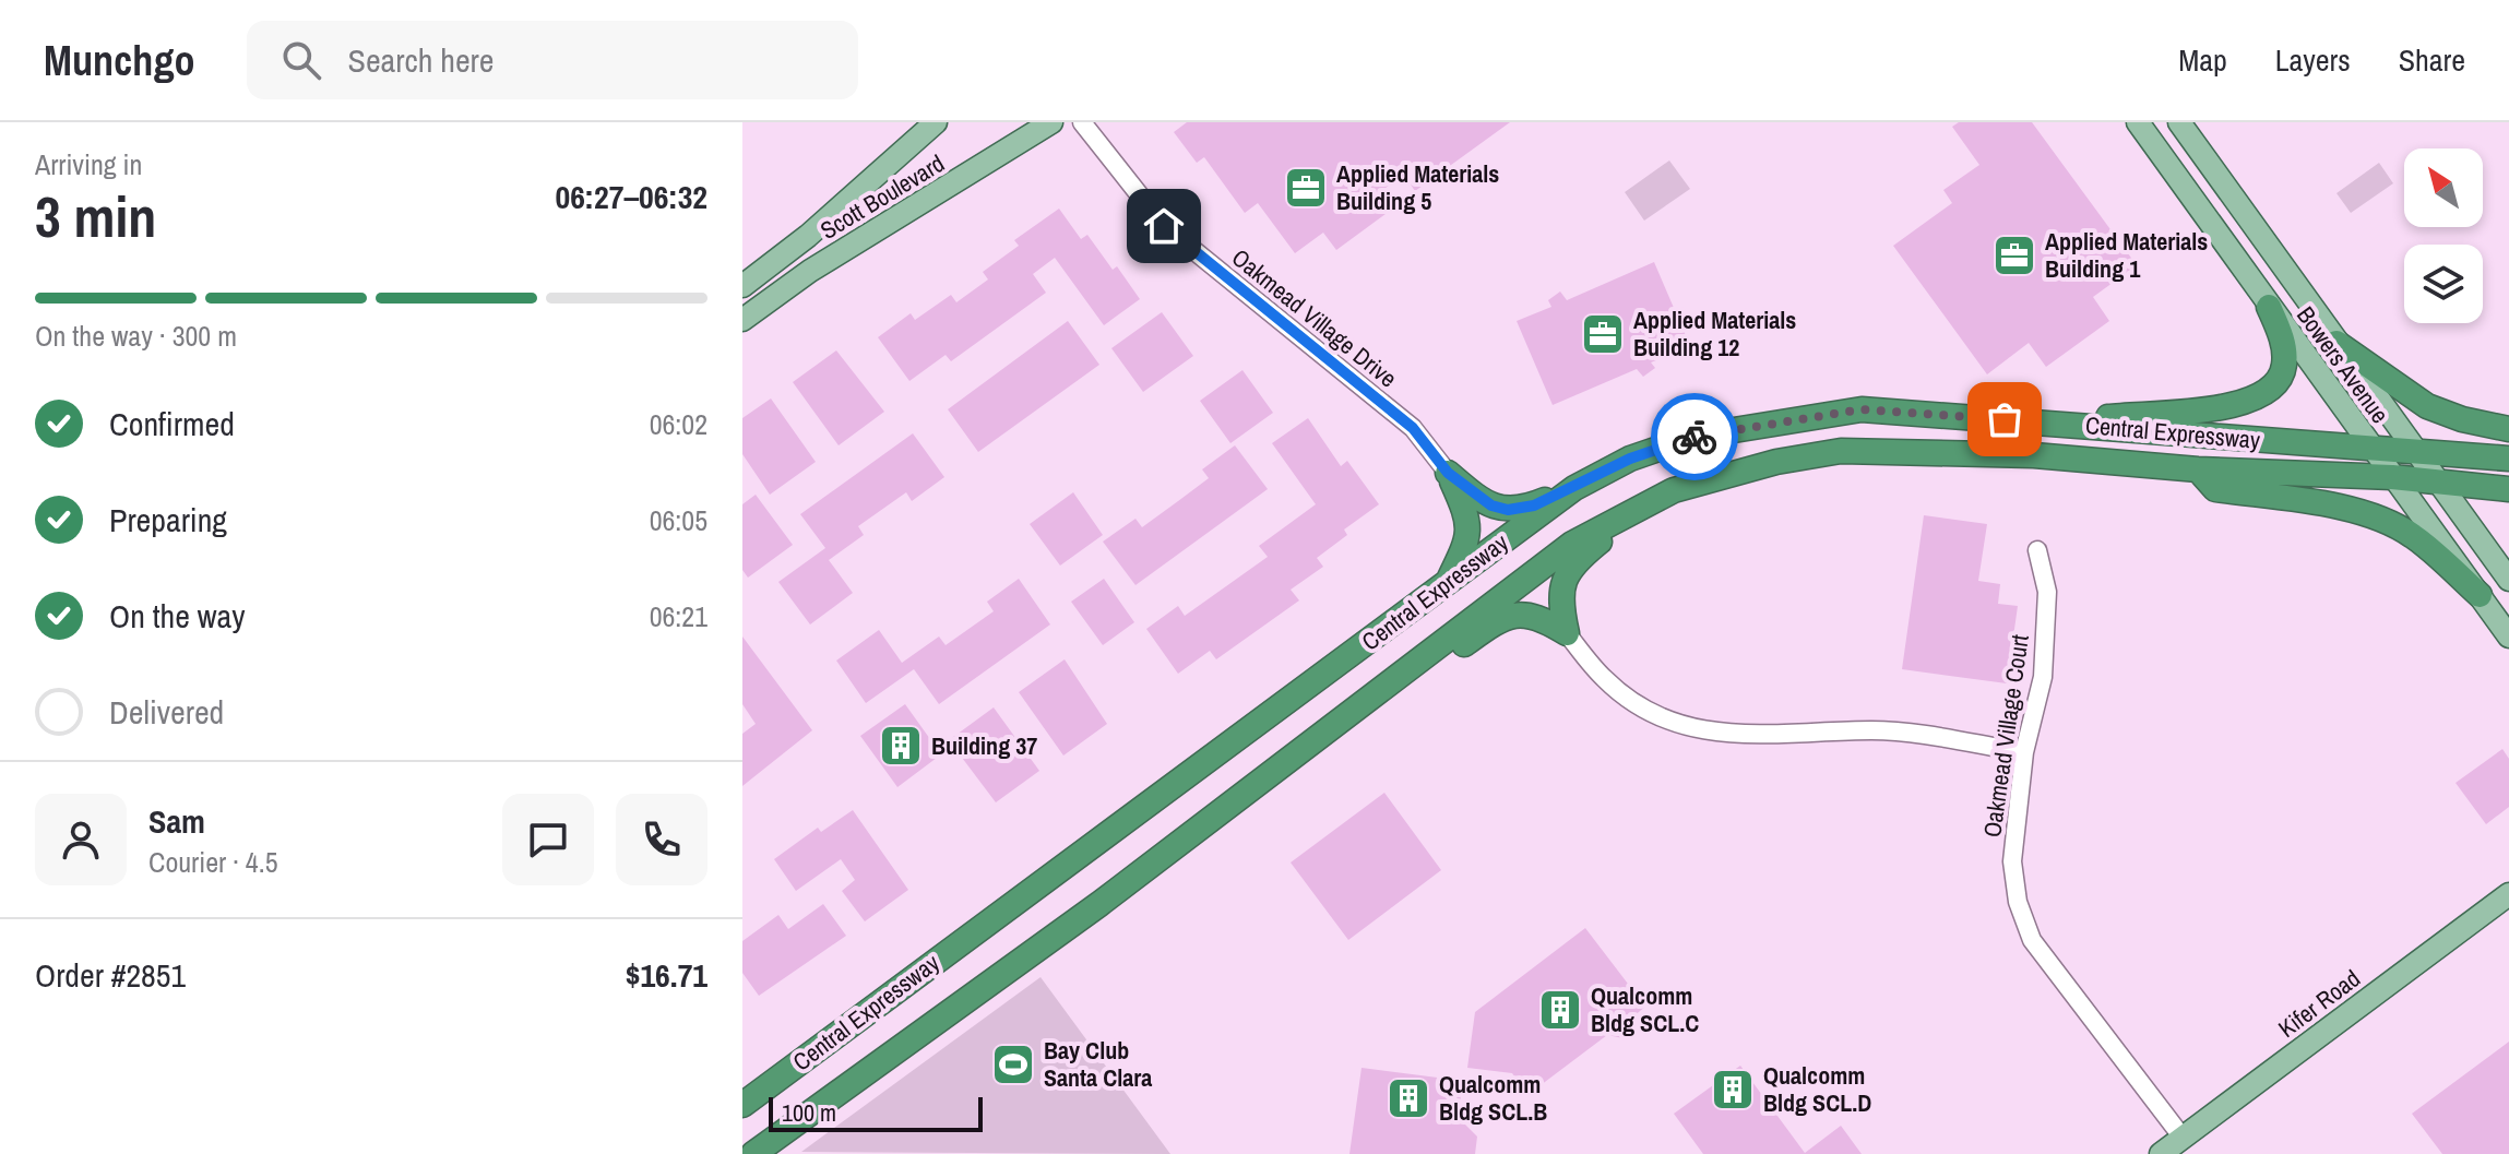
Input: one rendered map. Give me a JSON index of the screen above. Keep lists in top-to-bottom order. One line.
{"streets":{"highway":["Central Expressway"],"main road":["Scott Boulevard","Bowers Avenue","Kifer Road"],"street":["Oakmead Village Drive","Oakmead Village Court"]},"crossings":[["Bowers Avenue","Central Expressway"],["Oakmead Village Court","Kifer Road"]],"places":{"office":["Applied Materials Building 5","Applied Materials Building 1","Applied Materials Building 12"],"building":["Building 37","Qualcomm Bldg SCL.C","Qualcomm Bldg SCL.D","Qualcomm Bldg SCL.B"],"sports":["Bay Club Santa Clara"]},"scale_bar":"100 m","north":"top left","page":{"header":"Munchgo","search":"Search here","nav":["Map","Layers","Share"],"heading":["3 min","Arriving in","06:27–06:32"],"panel":["Sam","Courier · 4.5","Order #2851","$16.71"],"bar":"On the way · 300 m","list":[["Confirmed","06:02"],["Preparing","06:05"],["On the way","06:21"],"Delivered"],"scale":"100 m"}}
